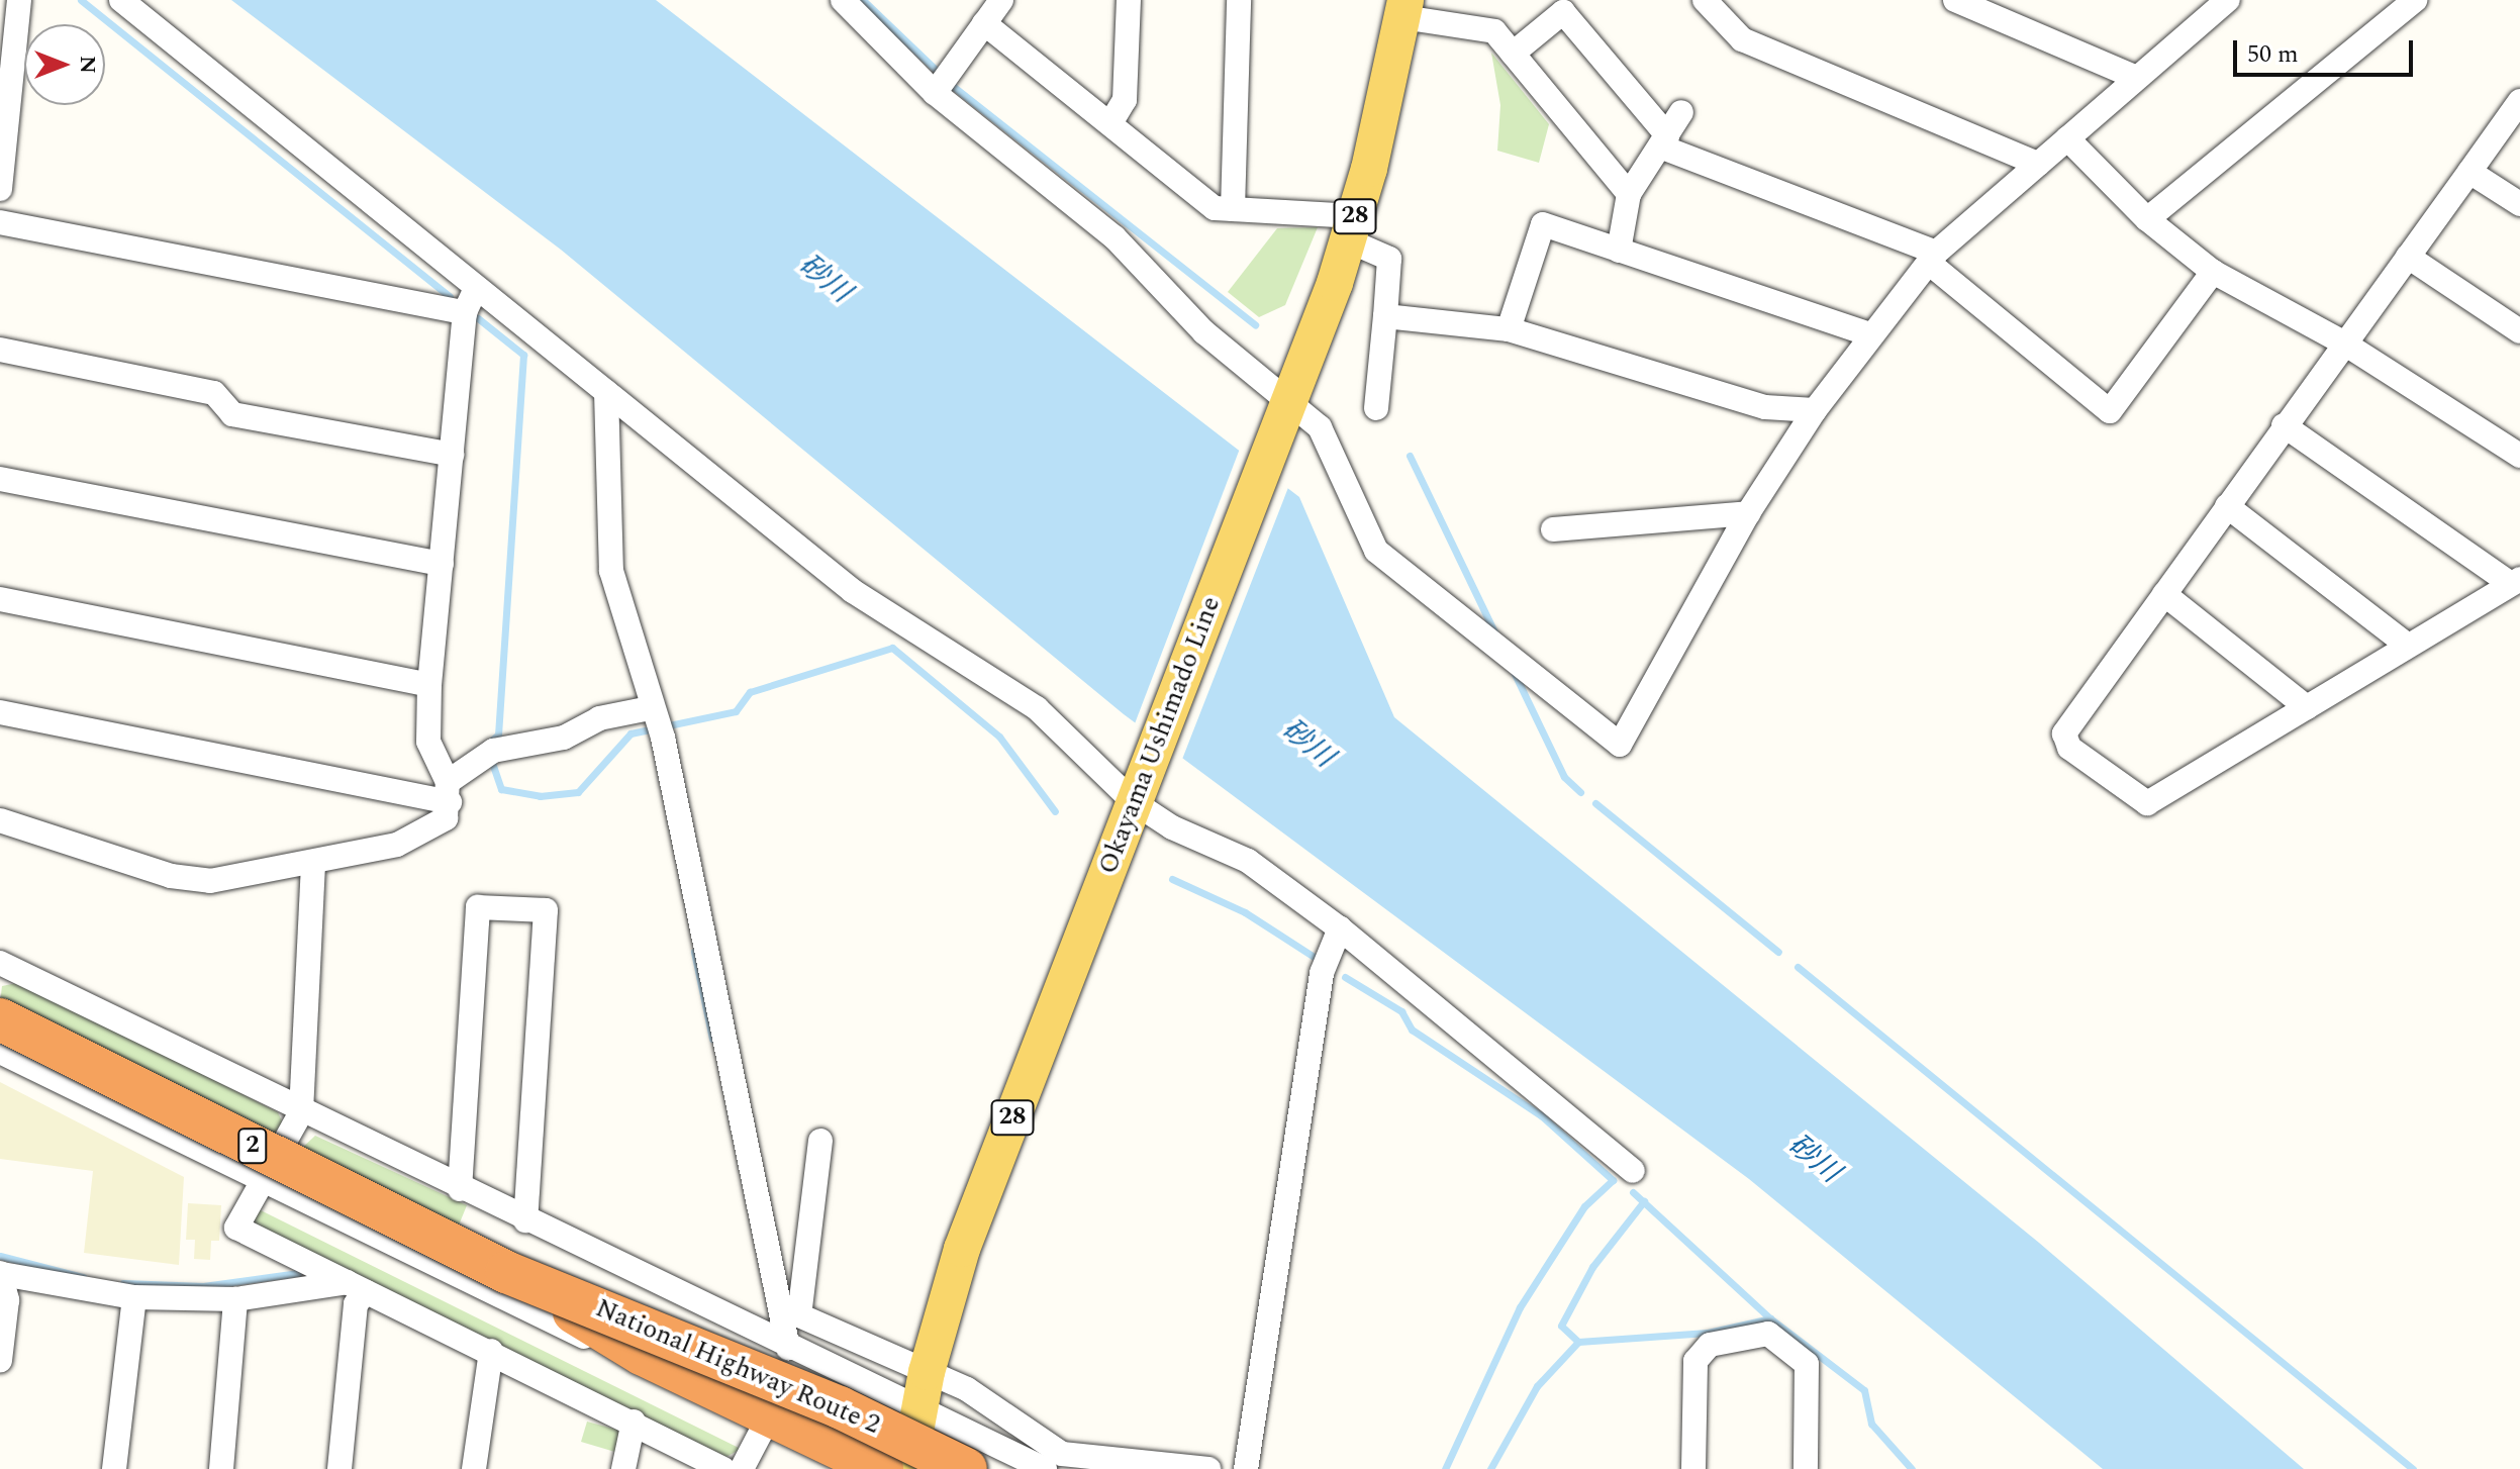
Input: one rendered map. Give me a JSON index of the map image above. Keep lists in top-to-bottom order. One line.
{"streets":{"highway":["2","National Highway Route 2"],"main road":["28","Okayama Ushimado Line"]},"water":["砂川"],"scale_bar":"50 m","north":"right"}
